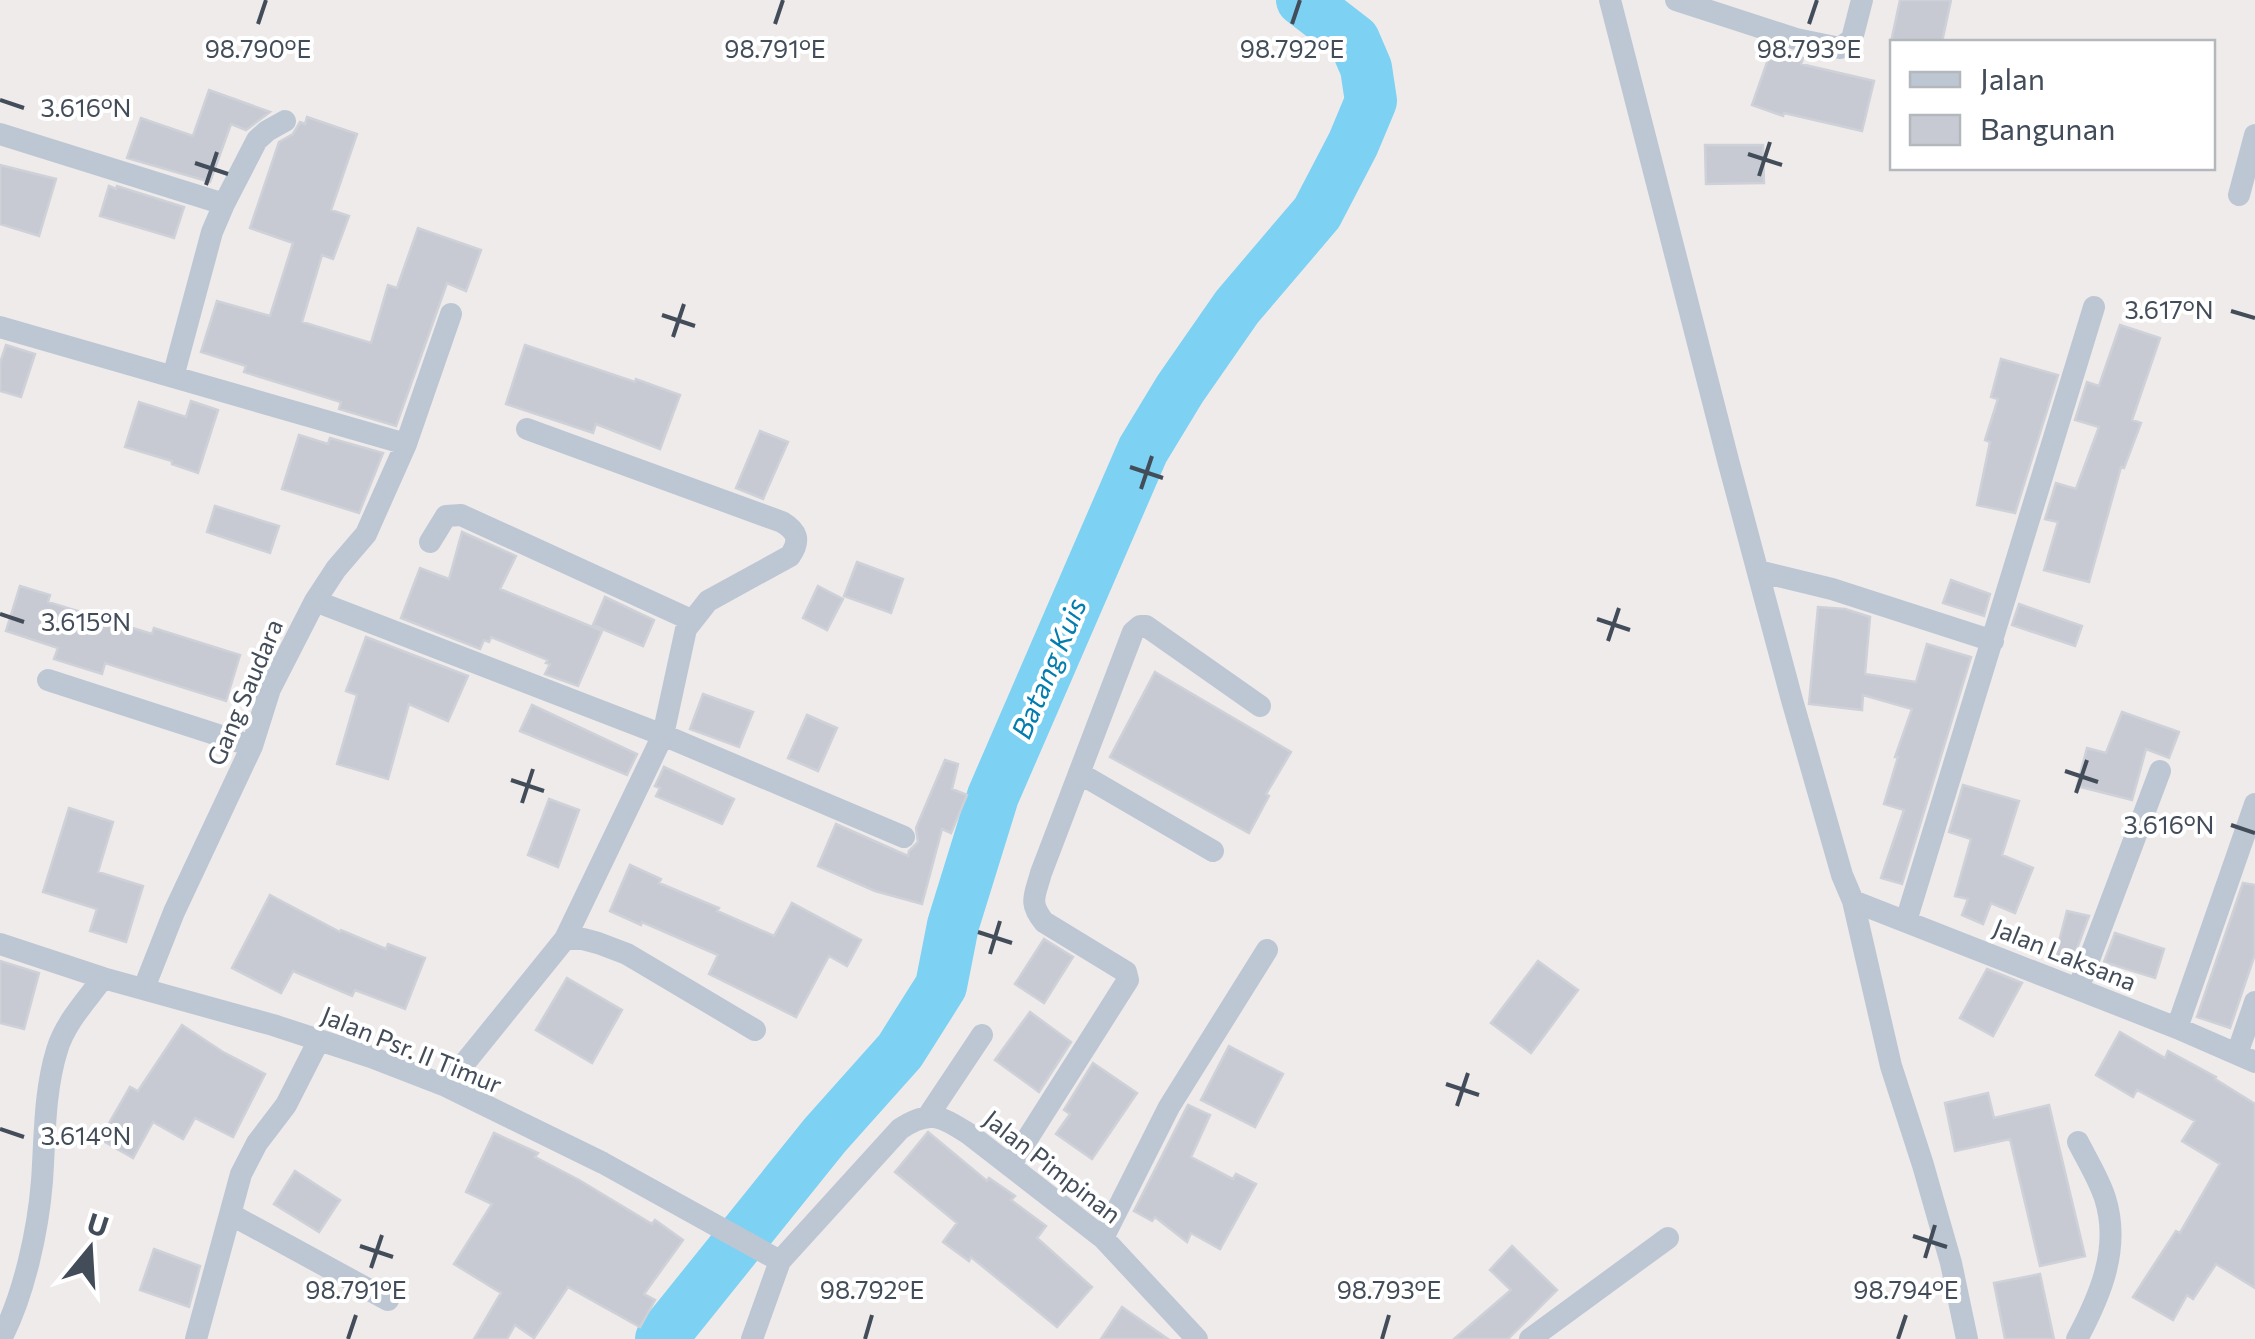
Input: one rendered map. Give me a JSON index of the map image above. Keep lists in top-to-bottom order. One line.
{"streets":{"street":["Gang Saudara","Jalan Laksana","Jalan Psr. II Timur","Jalan Pimpinan"]},"crossings":[["Gang Saudara","Jalan Psr. II Timur"]],"water":["Batang Kuis"],"legend":["Jalan","Bangunan"],"north":"top","coordinates":["98.790°E","98.791°E","98.792°E","98.793°E","3.616°N","3.617°N","3.615°N","3.614°N","98.794°E"]}
